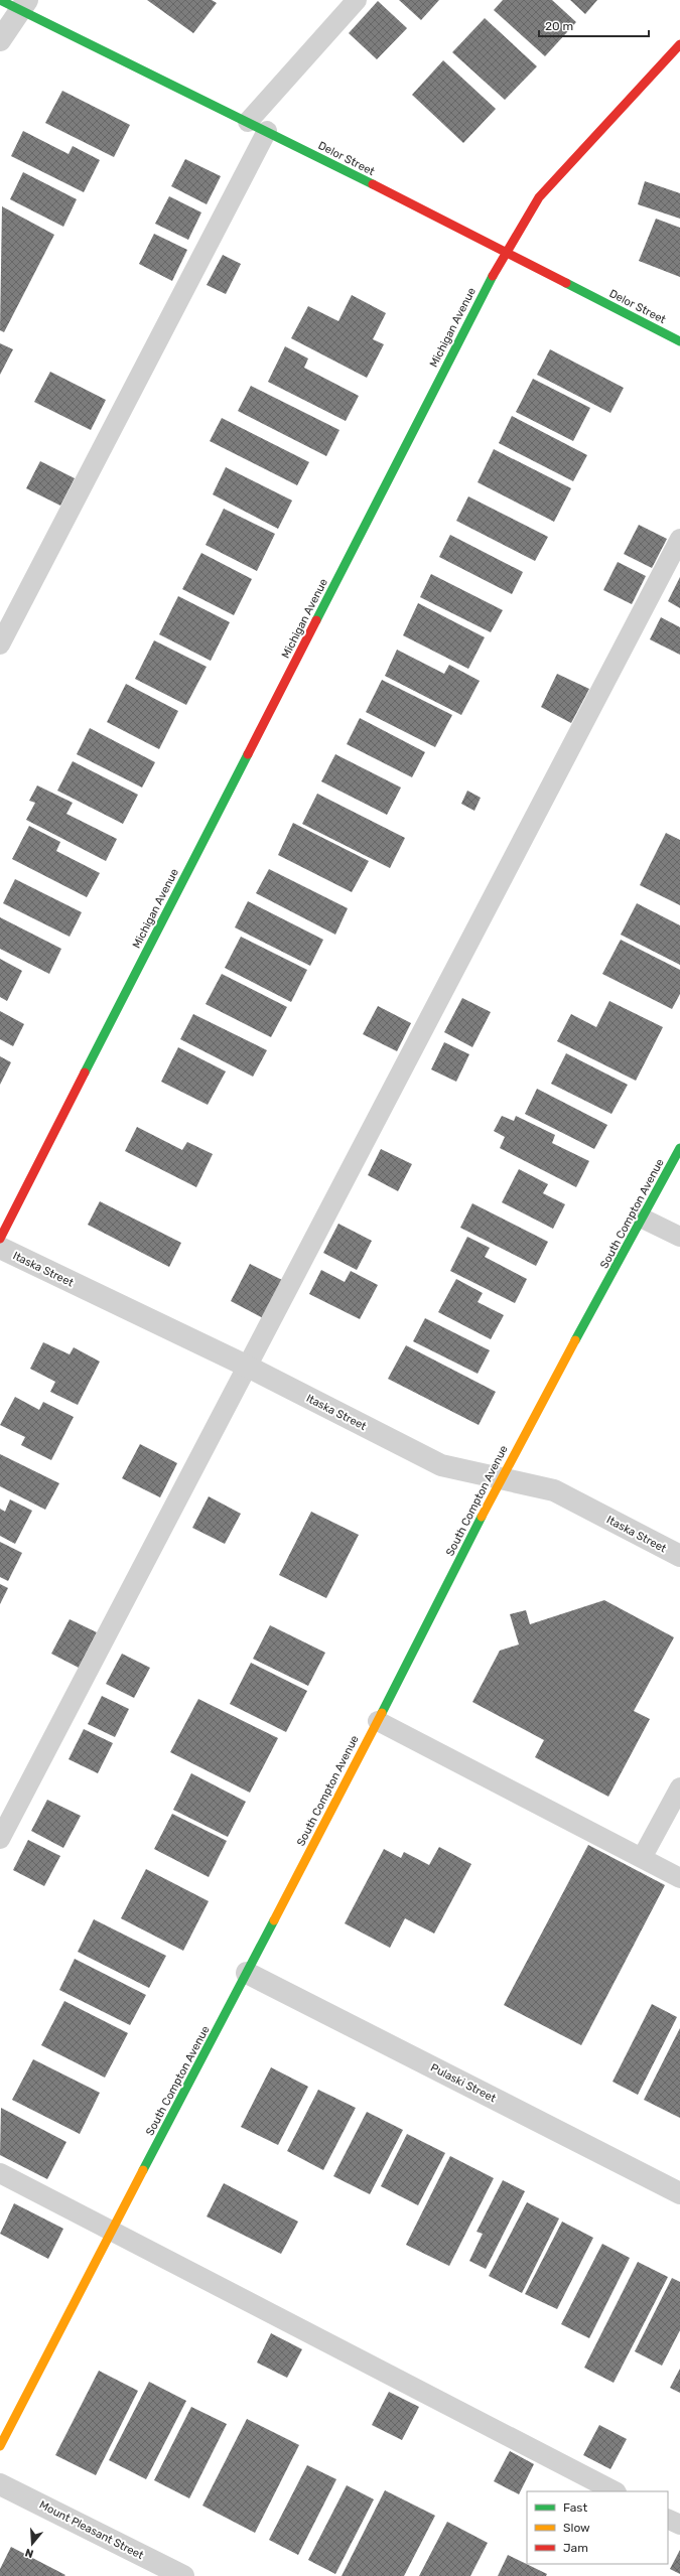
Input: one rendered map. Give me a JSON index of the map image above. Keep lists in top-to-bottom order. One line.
{"streets":{"street":["Delor Street","Michigan Avenue","South Compton Avenue","Itaska Street","Pulaski Street","Mount Pleasant Street"]},"crossings":[["Delor Street","Michigan Avenue"],["South Compton Avenue","Itaska Street"],["South Compton Avenue","Pulaski Street"]],"legend":["Fast","Slow","Jam"],"scale_bar":"20 m","north":"bottom"}
